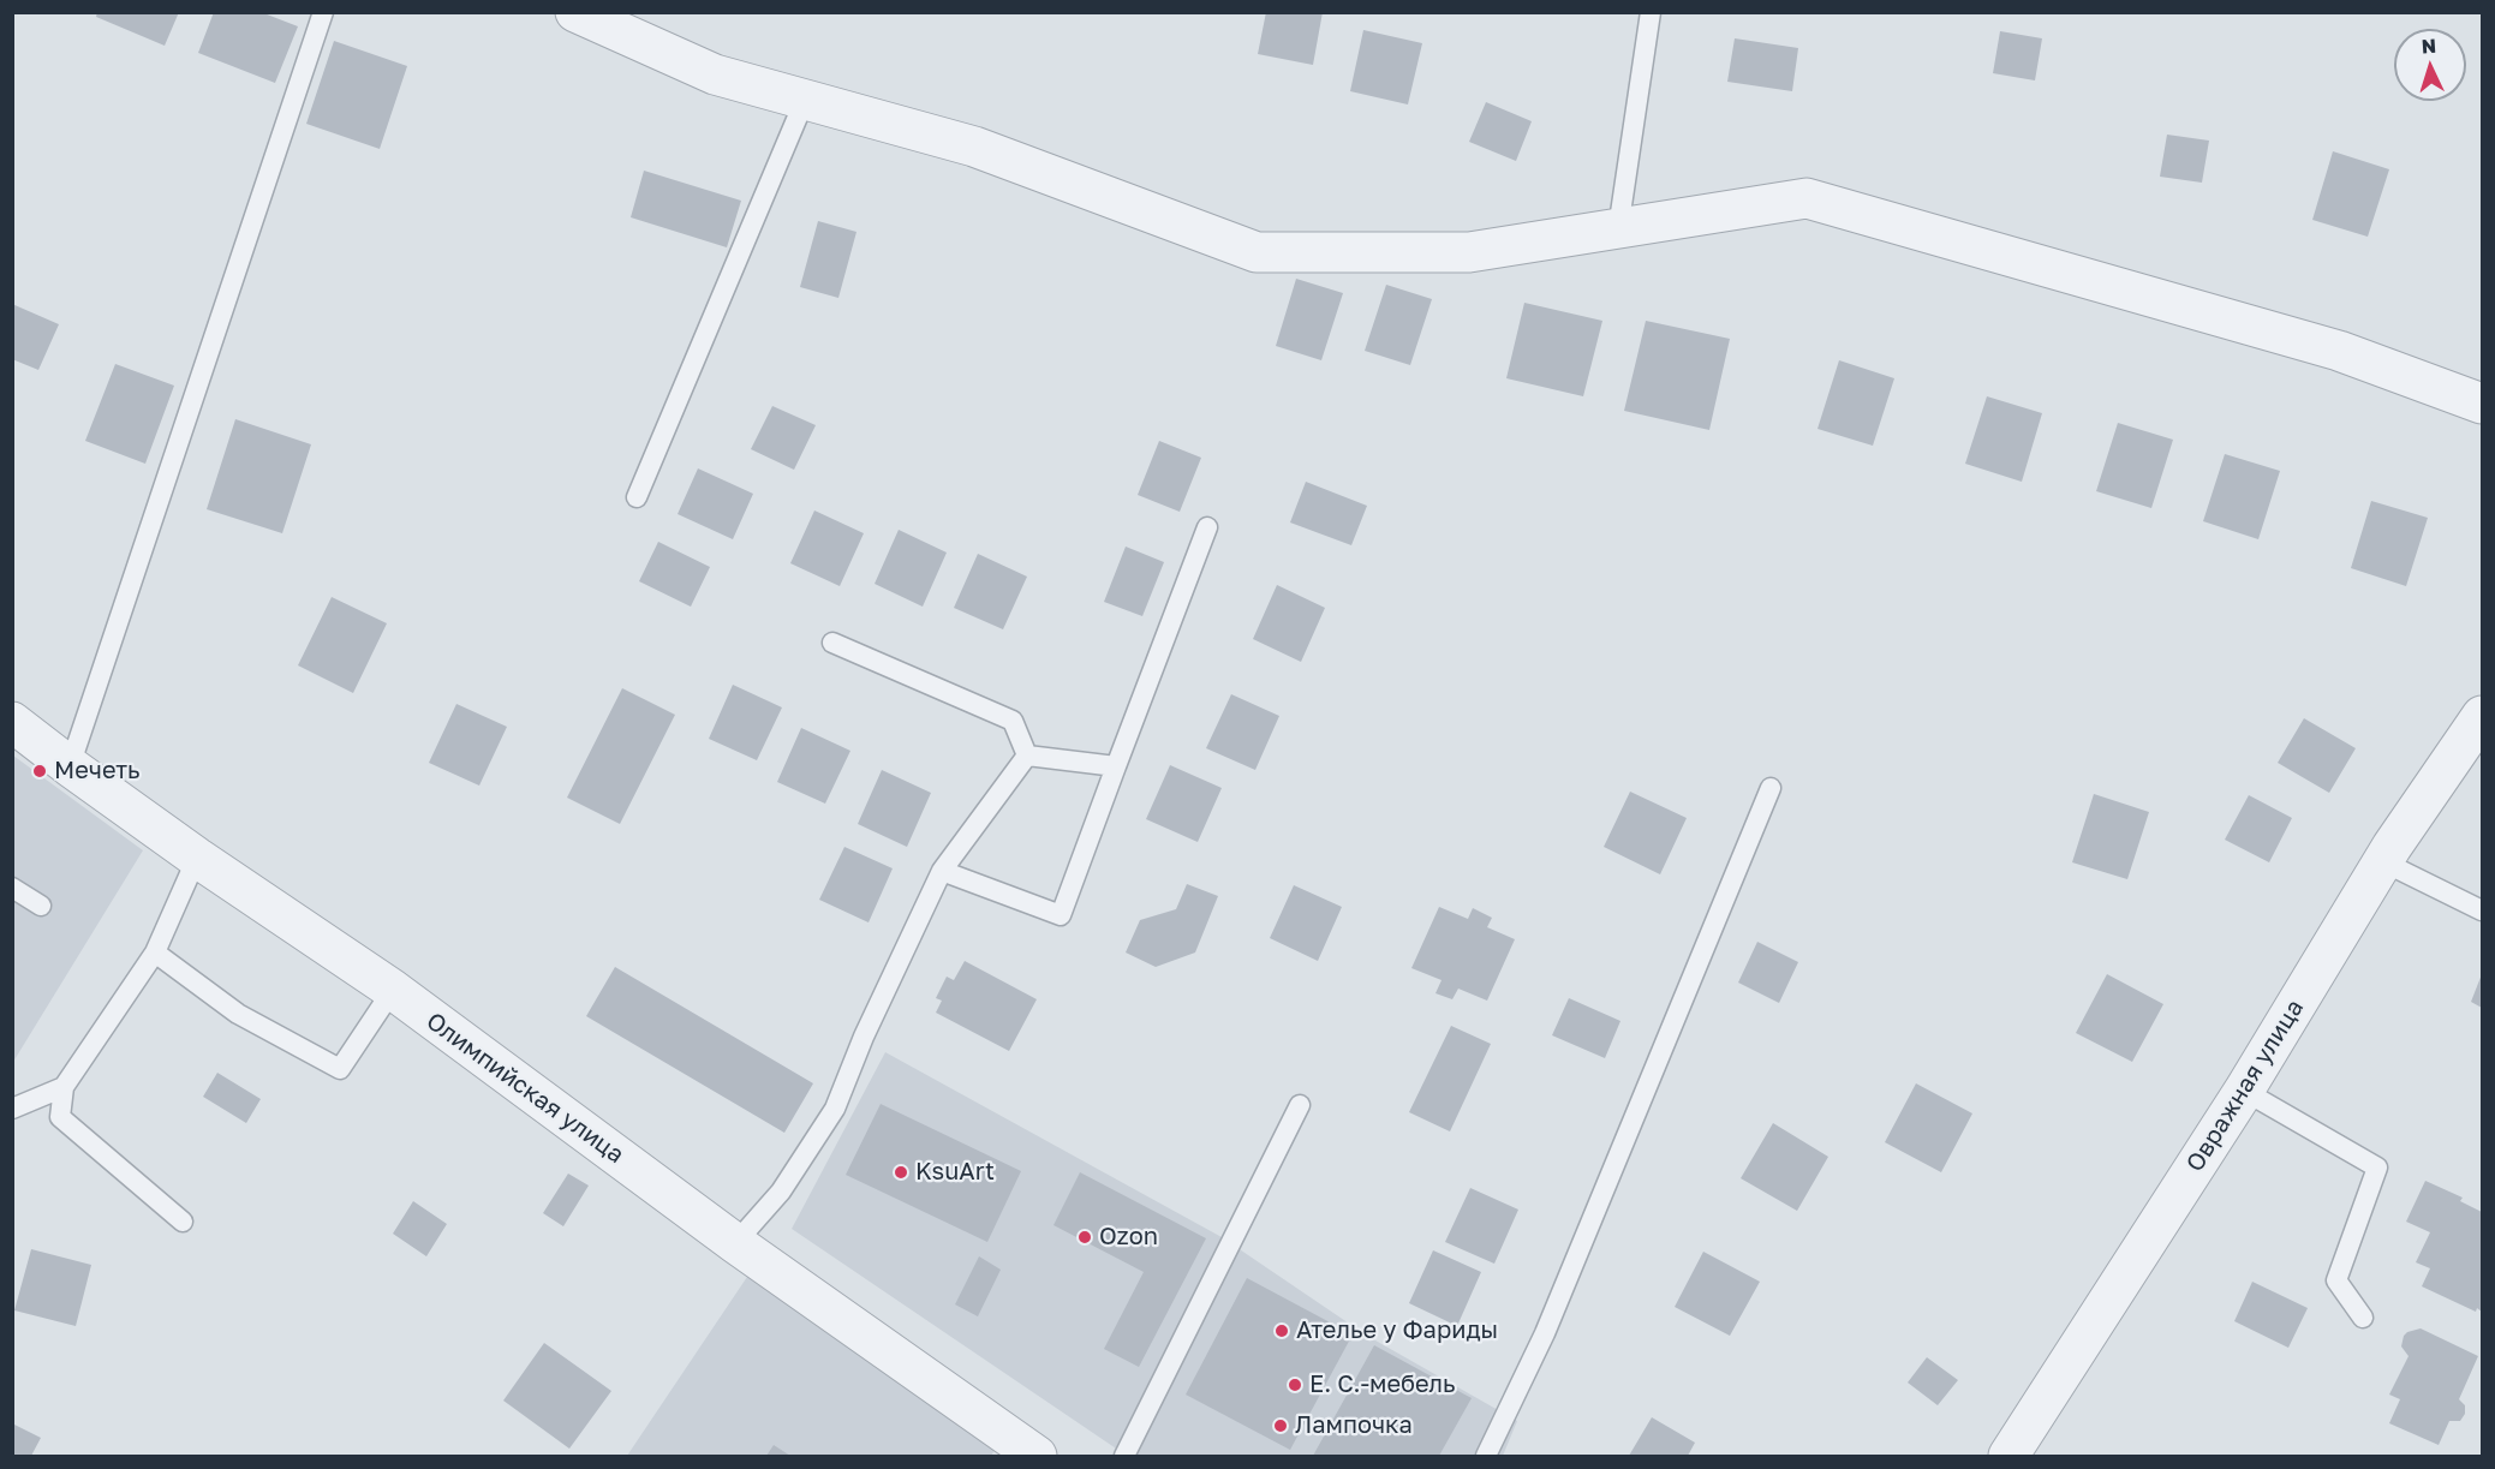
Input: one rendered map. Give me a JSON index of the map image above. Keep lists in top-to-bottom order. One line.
{"streets":{"street":["Овражная улица","Олимпийская улица"]},"places":["Мечеть","KsuArt","Ozon","Ателье у Фариды","Е. С.-мебель","Лампочка"],"north":"top"}
